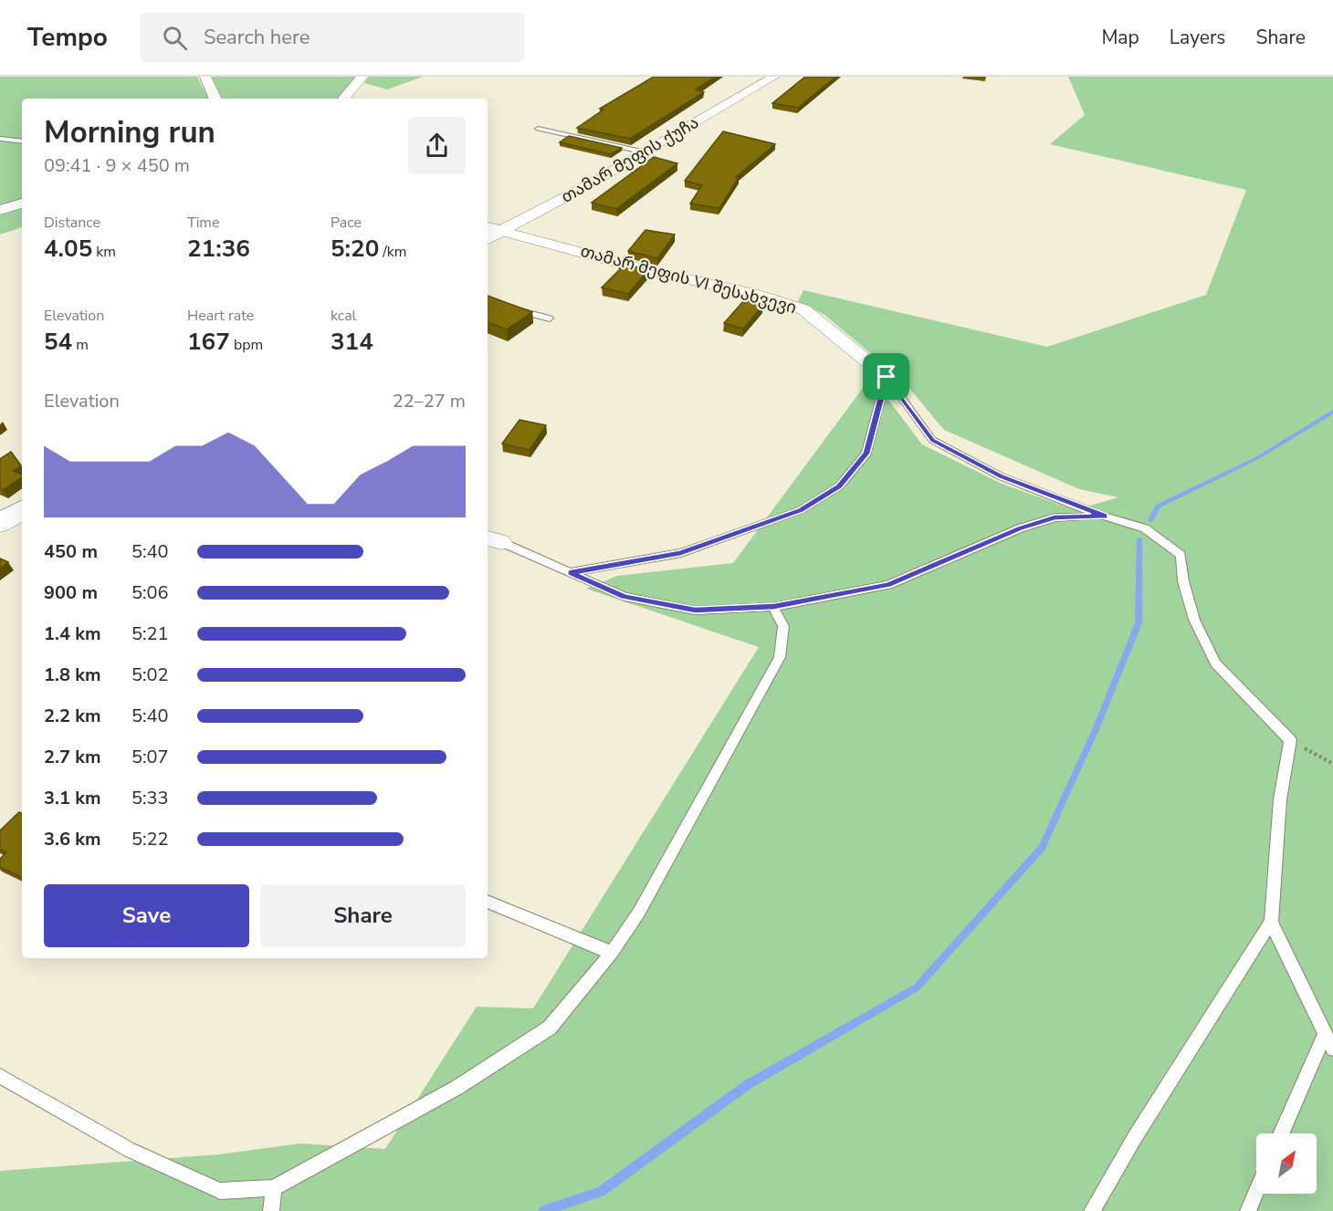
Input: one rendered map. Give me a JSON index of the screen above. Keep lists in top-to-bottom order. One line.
{"streets":{"street":["თამარ მეფის ქუჩა","თამარ მეფის VI შესახვევი"]},"crossings":[["თამარ მეფის ქუჩა","თამარ მეფის VI შესახვევი"]],"north":"top right","page":{"header":"Tempo","search":"Search here","nav":["Map","Layers","Share"],"heading":["Morning run","09:41 · 9 × 450 m"],"stats":[["Distance","4.05 km"],["Time","21:36"],["Pace","5:20 /km"],["Elevation","54 m"],["Heart rate","167 bpm"],["kcal","314"]],"chart":["Elevation","22–27 m"],"list":[{"name":"450 m","note":"5:40"},{"name":"900 m","note":"5:06"},{"name":"1.4 km","note":"5:21"},{"name":"1.8 km","note":"5:02"},{"name":"2.2 km","note":"5:40"},{"name":"2.7 km","note":"5:07"},{"name":"3.1 km","note":"5:33"},{"name":"3.6 km","note":"5:22"}],"buttons":["Save","Share"]}}
